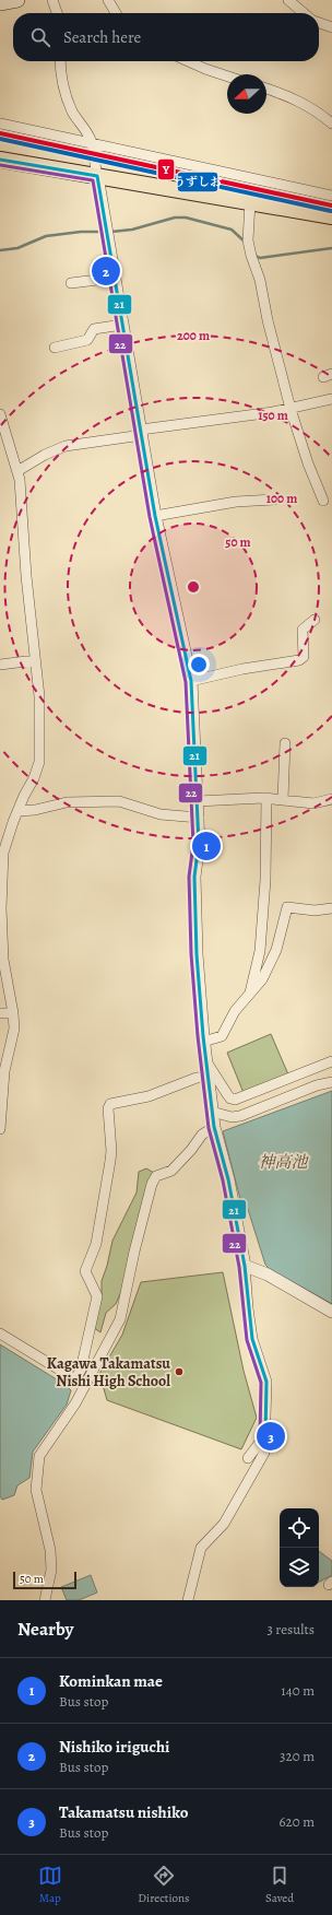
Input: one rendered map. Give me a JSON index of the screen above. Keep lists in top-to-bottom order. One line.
{"water":["神高池"],"places":["Kagawa Takamatsu Nishi High School"],"lines":["transit line Y","transit line うずしお","transit line 21","transit line 22"],"scale_bar":"50 m","north":"left","page":{"search":"Search here","pins":["2","1","3"],"scale":"50 m","heading":["Nearby","3 results"],"list":[{"mark":"1","name":"Kominkan mae","note":"Bus stop","value":"140 m"},{"mark":"2","name":"Nishiko iriguchi","note":"Bus stop","value":"320 m"},{"mark":"3","name":"Takamatsu nishiko","note":"Bus stop","value":"620 m"}],"nav":["Map","Directions","Saved"]},"rings":["200 m","150 m","100 m","50 m"]}
